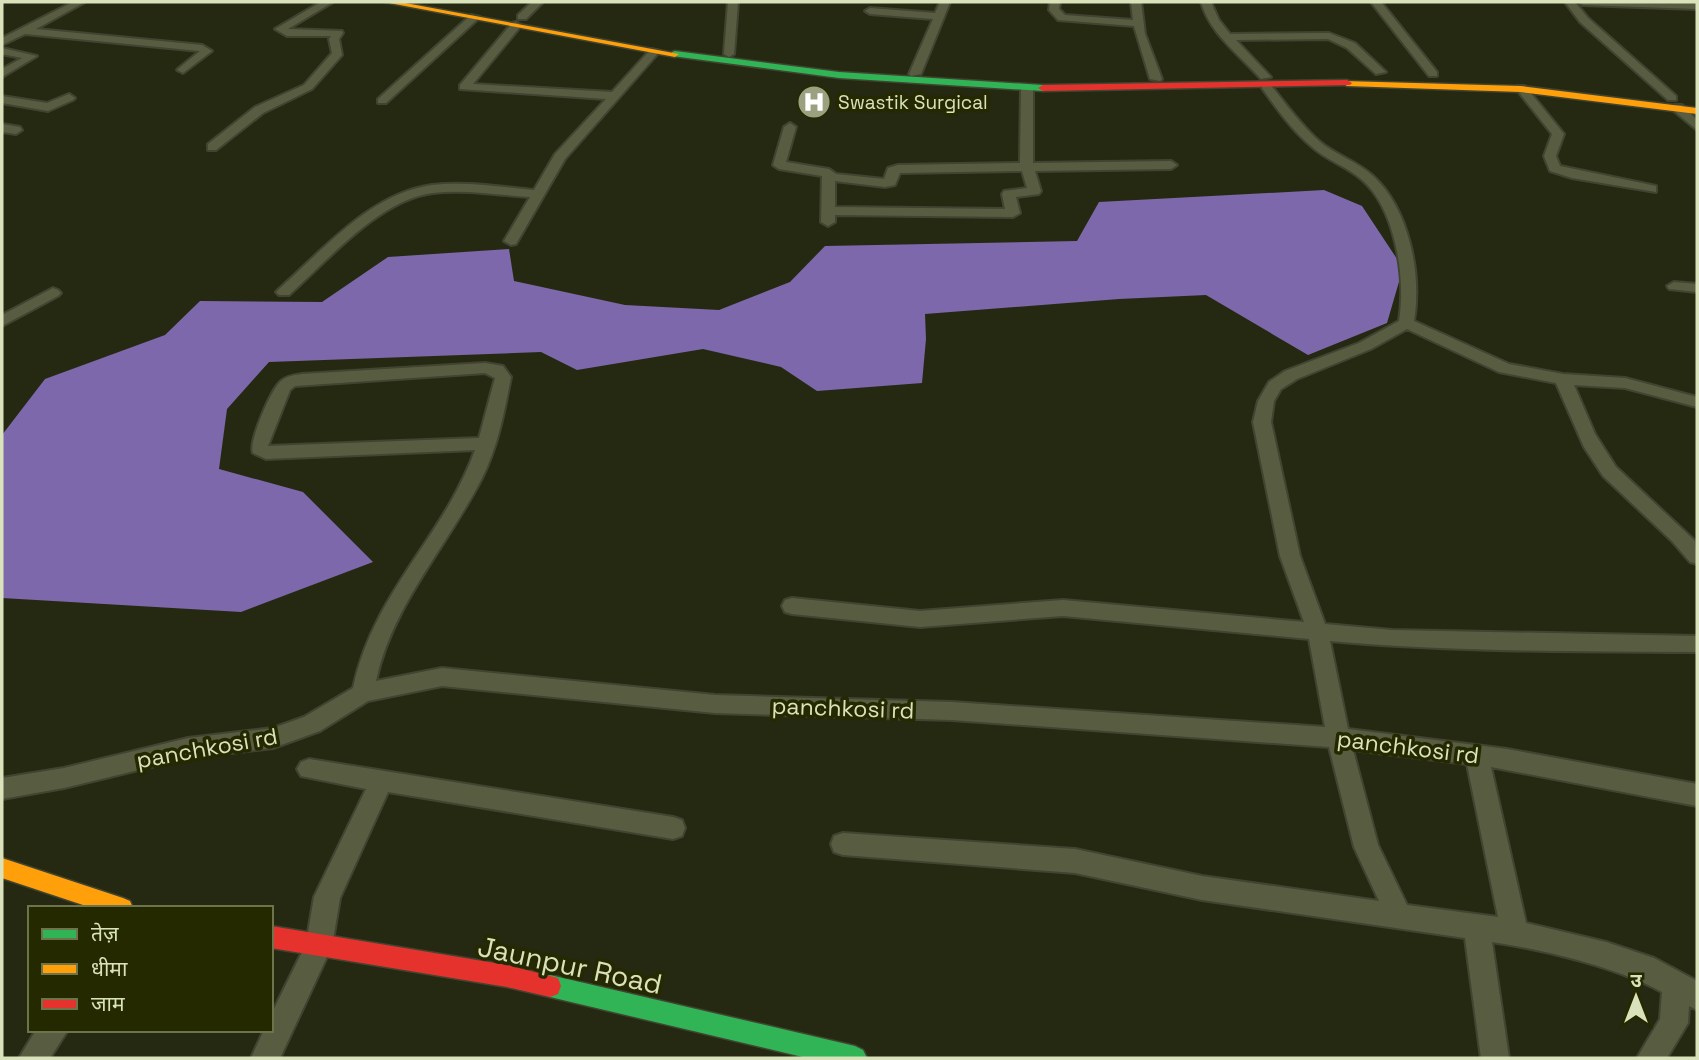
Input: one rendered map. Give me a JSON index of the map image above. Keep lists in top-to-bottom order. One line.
{"streets":{"main road":["Jaunpur Road"],"street":["panchkosi rd"]},"places":{"hospital":["Swastik Surgical"]},"legend":["तेज़","धीमा","जाम"],"north":"top"}
